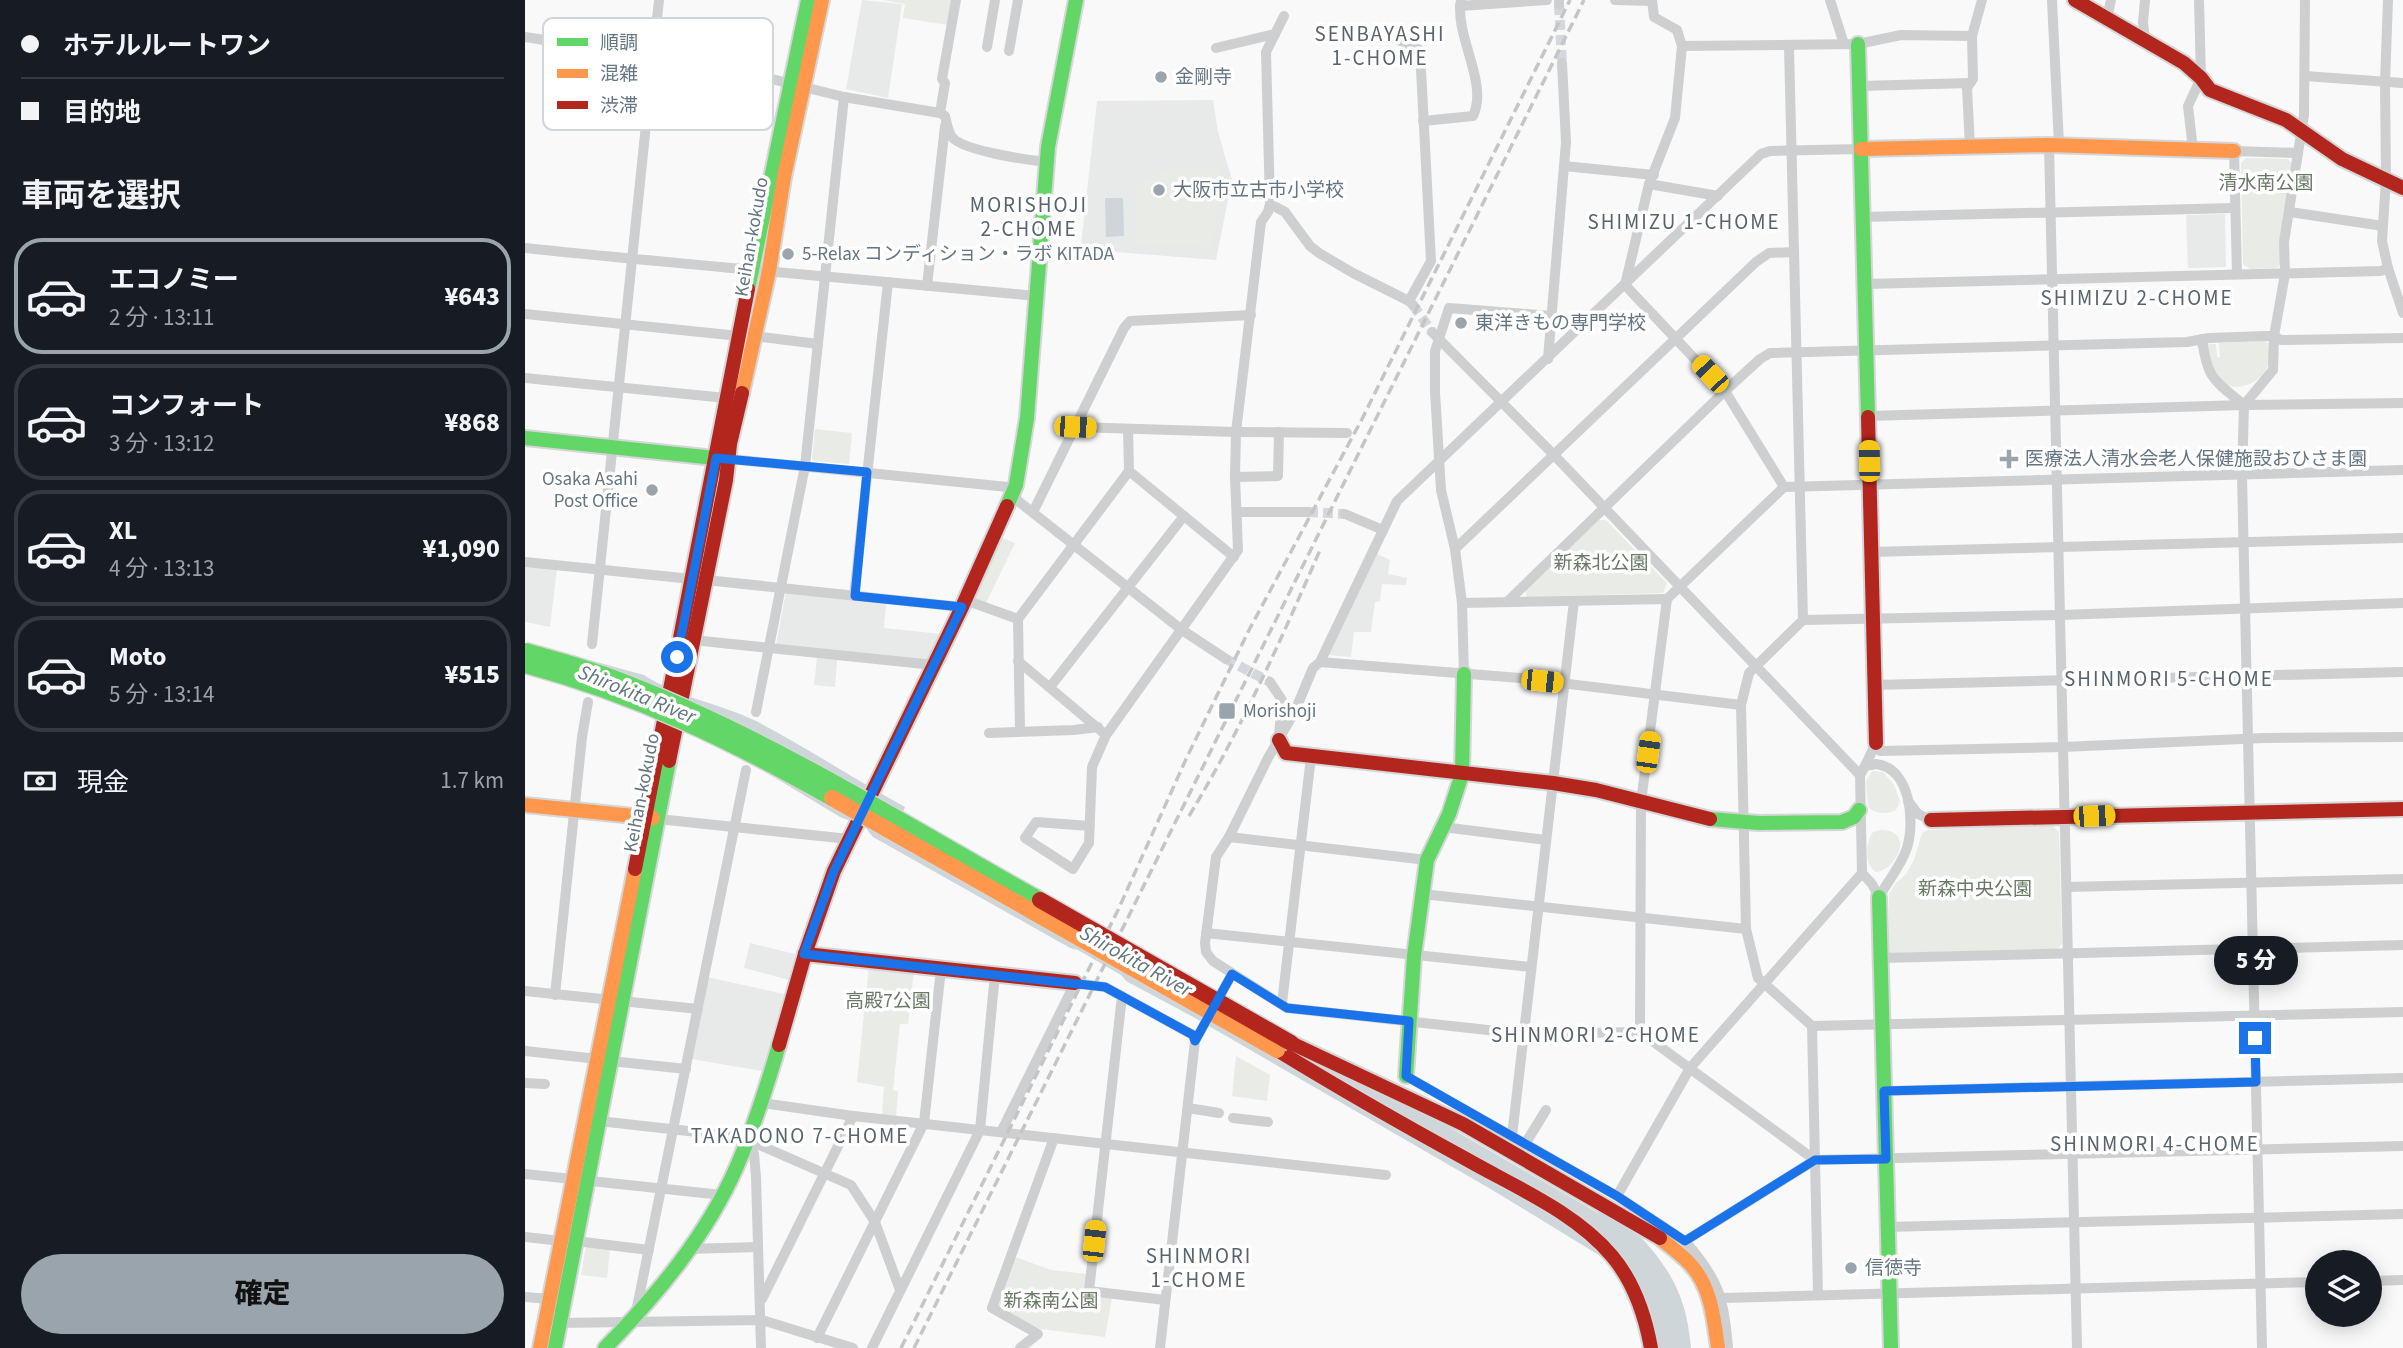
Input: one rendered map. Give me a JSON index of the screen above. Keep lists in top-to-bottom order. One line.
{"streets":{"main road":["Keihan-kokudo"]},"districts":["SENBAYASHI 1-CHOME","MORISHOJI 2-CHOME","SHIMIZU 1-CHOME","SHIMIZU 2-CHOME","SHINMORI 5-CHOME","SHINMORI 2-CHOME","TAKADONO 7-CHOME","SHINMORI 4-CHOME","SHINMORI 1-CHOME"],"water":["Shirokita River"],"parks":["清水南公園","新森北公園","新森中央公園","高殿7公園","新森南公園"],"places":{"other":["金剛寺","大阪市立古市小学校","5-Relax コンディション・ラボ KITADA","東洋きもの専門学校","Osaka Asahi Post Office","信徳寺"],"health":["医療法人清水会老人保健施設おひさま園"],"transit":["Morishoji"]},"legend":["順調","混雑","渋滞"],"page":{"banner":["ホテルルートワン","目的地"],"heading":"車両を選択","list":[{"name":"エコノミー","note":"2 分 · 13:11","value":"¥643"},{"name":"コンフォート","note":"3 分 · 13:12","value":"¥868"},{"name":"XL","note":"4 分 · 13:13","value":"¥1,090"},{"name":"Moto","note":"5 分 · 13:14","value":"¥515"}],"pay":["現金","1.7 km"],"bubble":"5 分","buttons":"確定"}}
